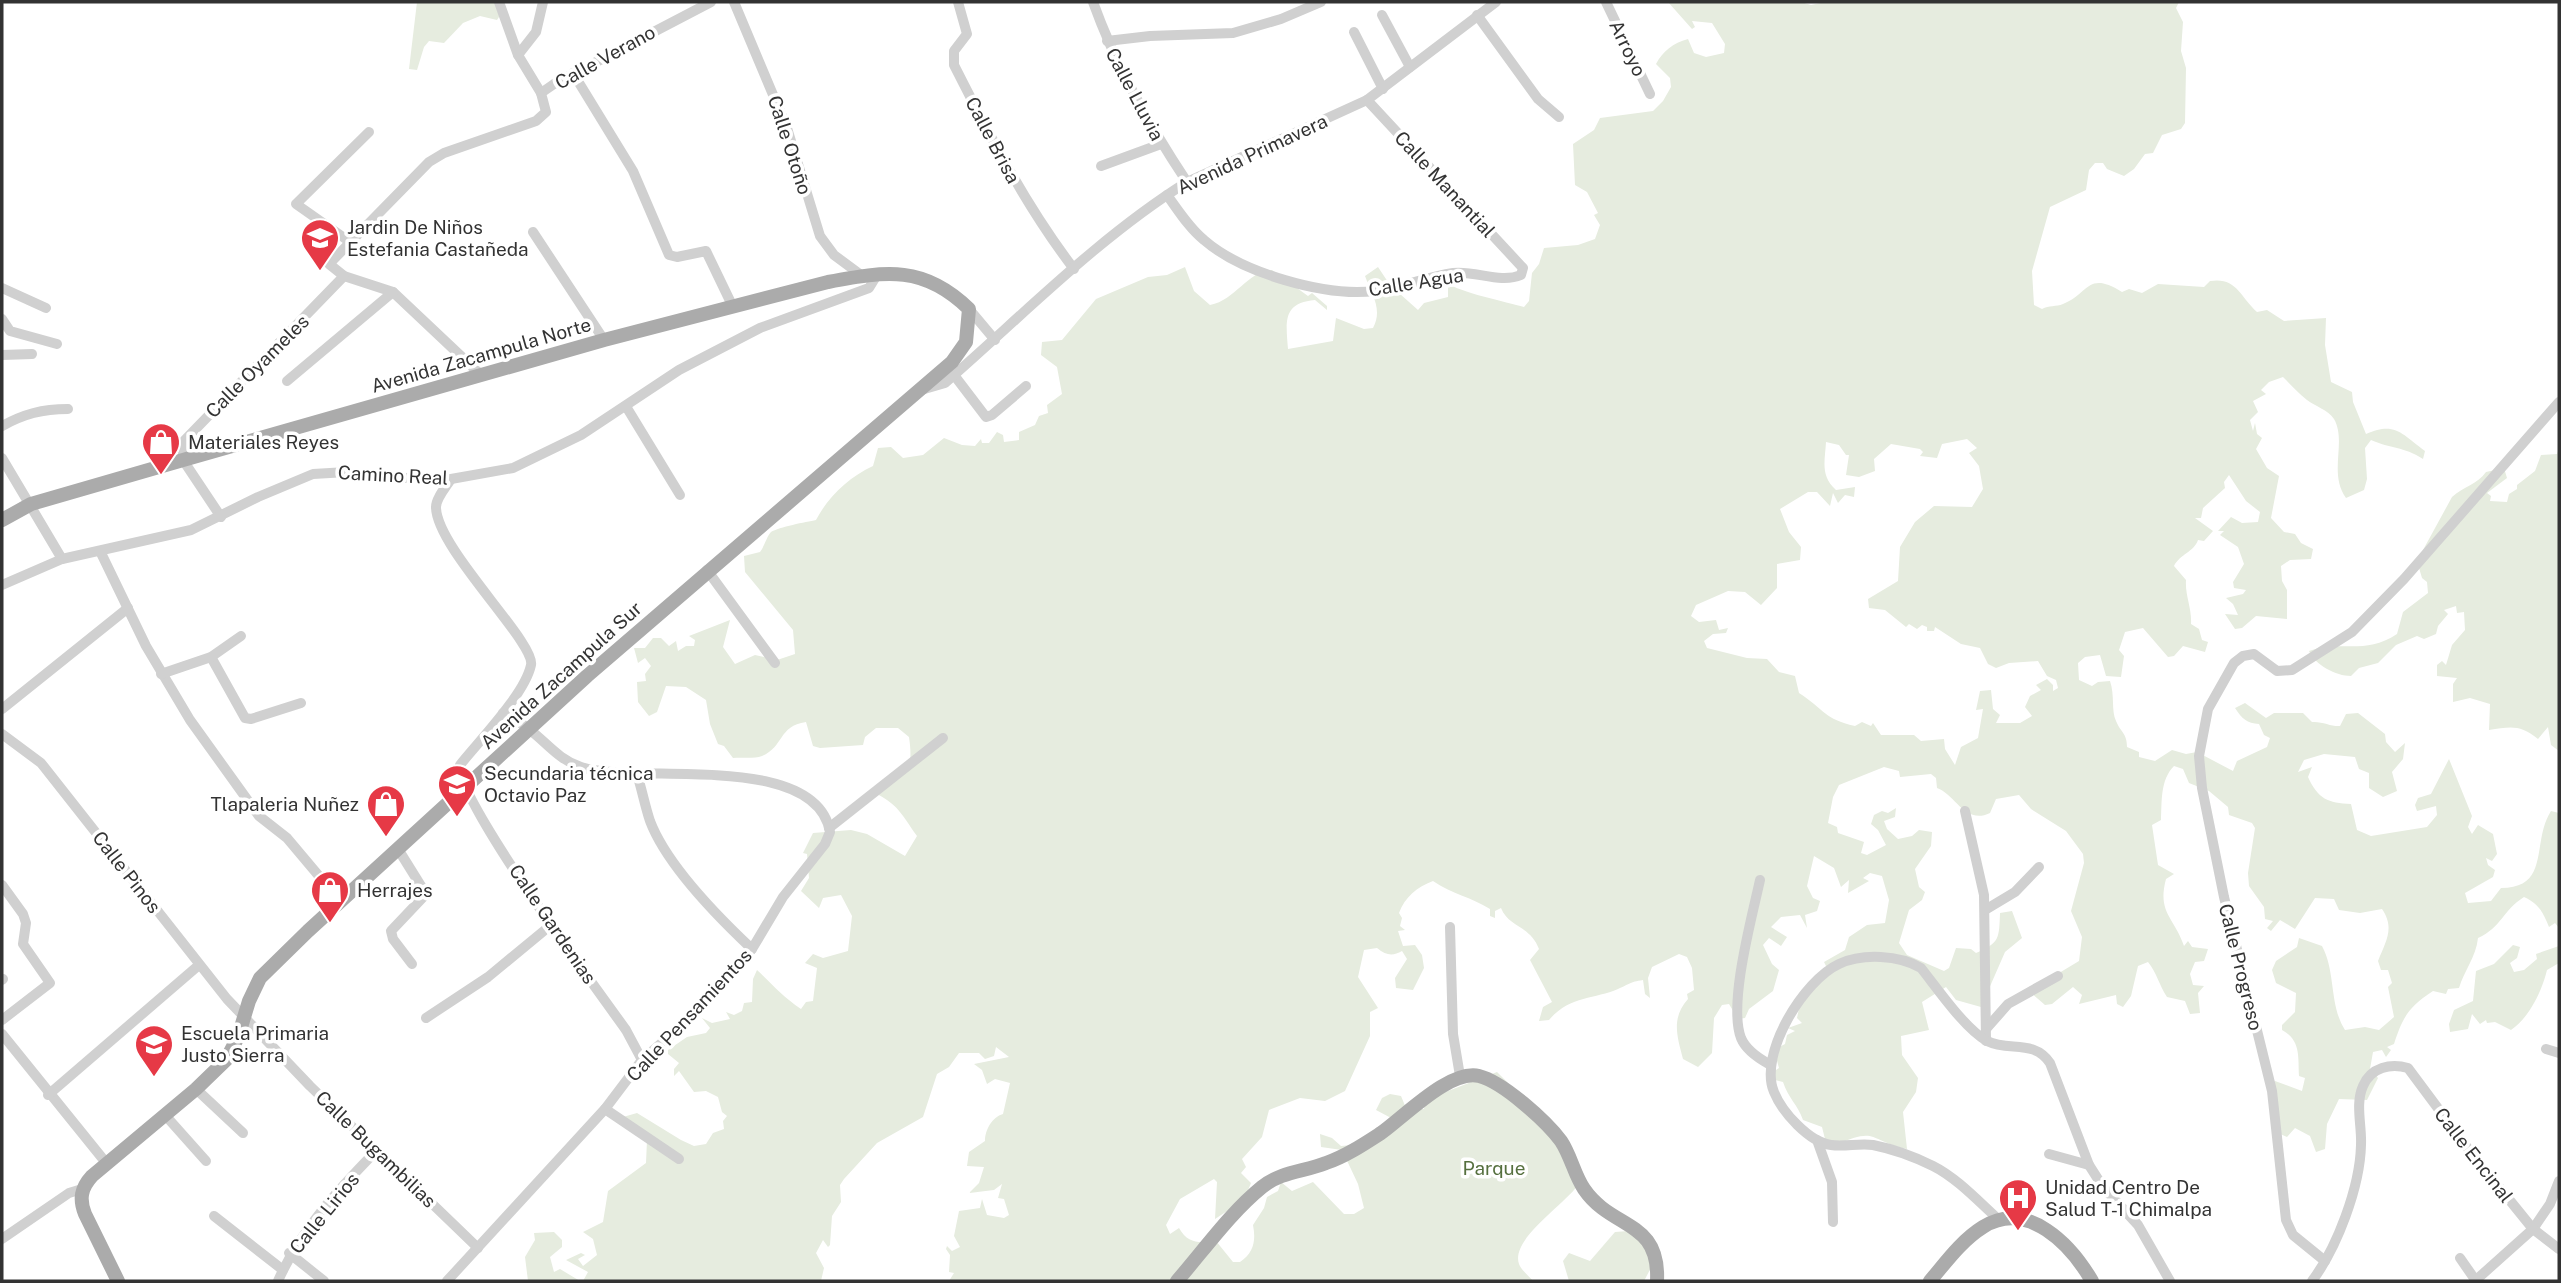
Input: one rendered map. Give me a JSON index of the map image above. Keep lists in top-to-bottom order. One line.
{"streets":{"main road":["Avenida Zacampula Norte","Avenida Zacampula Sur"],"street":["Arroyo","Calle Verano","Calle Lluvia","Calle Brisa","Calle Otoño","Avenida Primavera","Calle Manantial","Calle Agua","Calle Oyameles","Camino Real","Calle Pinos","Calle Gardenias","Calle Progreso","Calle Pensamientos","Calle Bugambilias","Calle Encinal","Calle Lirios"]},"crossings":[["Calle Lluvia","Avenida Primavera"],["Calle Brisa","Avenida Primavera"],["Calle Otoño","Avenida Zacampula Norte"],["Avenida Primavera","Calle Manantial"],["Avenida Primavera","Calle Agua"],["Avenida Primavera","Avenida Zacampula Sur"],["Calle Manantial","Calle Agua"],["Avenida Zacampula Norte","Calle Oyameles"],["Avenida Zacampula Norte","Camino Real"],["Avenida Zacampula Norte","Avenida Zacampula Sur"],["Avenida Zacampula Sur","Calle Pinos"],["Avenida Zacampula Sur","Calle Gardenias"],["Avenida Zacampula Sur","Calle Bugambilias"],["Calle Pinos","Calle Bugambilias"],["Calle Gardenias","Calle Pensamientos"],["Calle Progreso","Calle Encinal"],["Calle Pensamientos","Calle Bugambilias"],["Calle Bugambilias","Calle Lirios"]],"parks":["Parque"],"places":{"school or university":["Jardin De Niños Estefania Castañeda","Secundaria técnica Octavio Paz","Escuela Primaria Justo Sierra"],"shop":["Materiales Reyes","Tlapaleria Nuñez","Herrajes"],"hospital":["Unidad Centro De Salud T-1 Chimalpa"]}}
